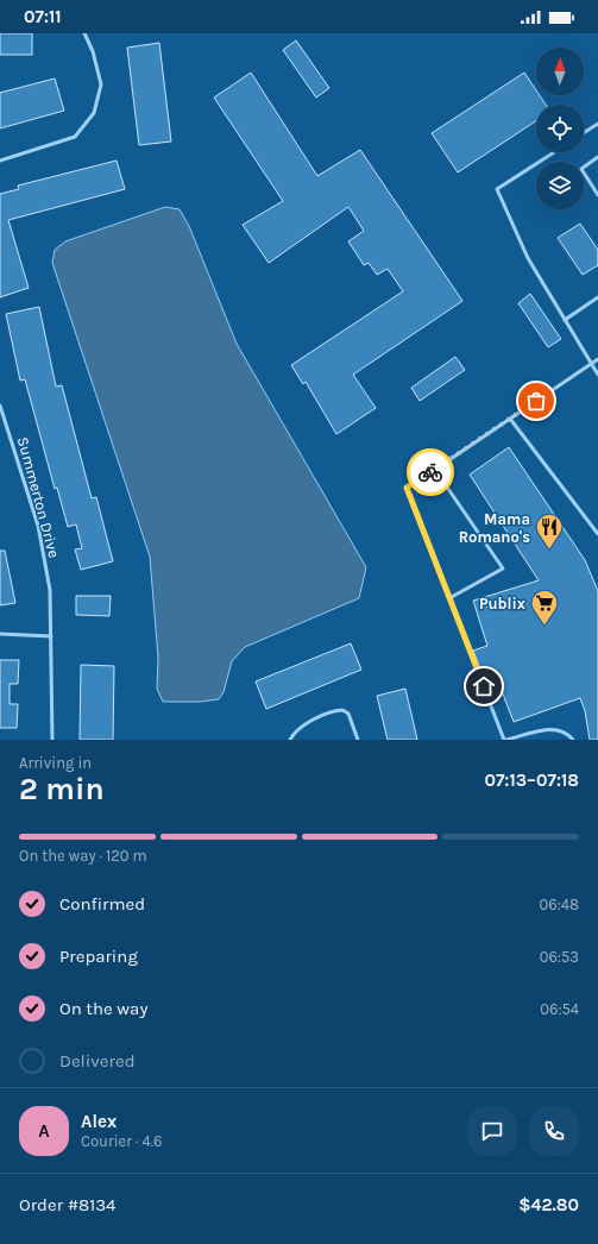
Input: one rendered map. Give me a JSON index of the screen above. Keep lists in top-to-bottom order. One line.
{"streets":{"lane":["Summerton Drive"]},"places":{"restaurant":["Mama Romano's"],"supermarket":["Publix"]},"north":"top","page":{"status":"07:11","heading":["2 min","Arriving in","07:13–07:18"],"panel":["Alex","Courier · 4.6","Order #8134","$42.80"],"bar":"On the way · 120 m","list":[["Confirmed","06:48"],["Preparing","06:53"],["On the way","06:54"],"Delivered"],"round":"A"}}
